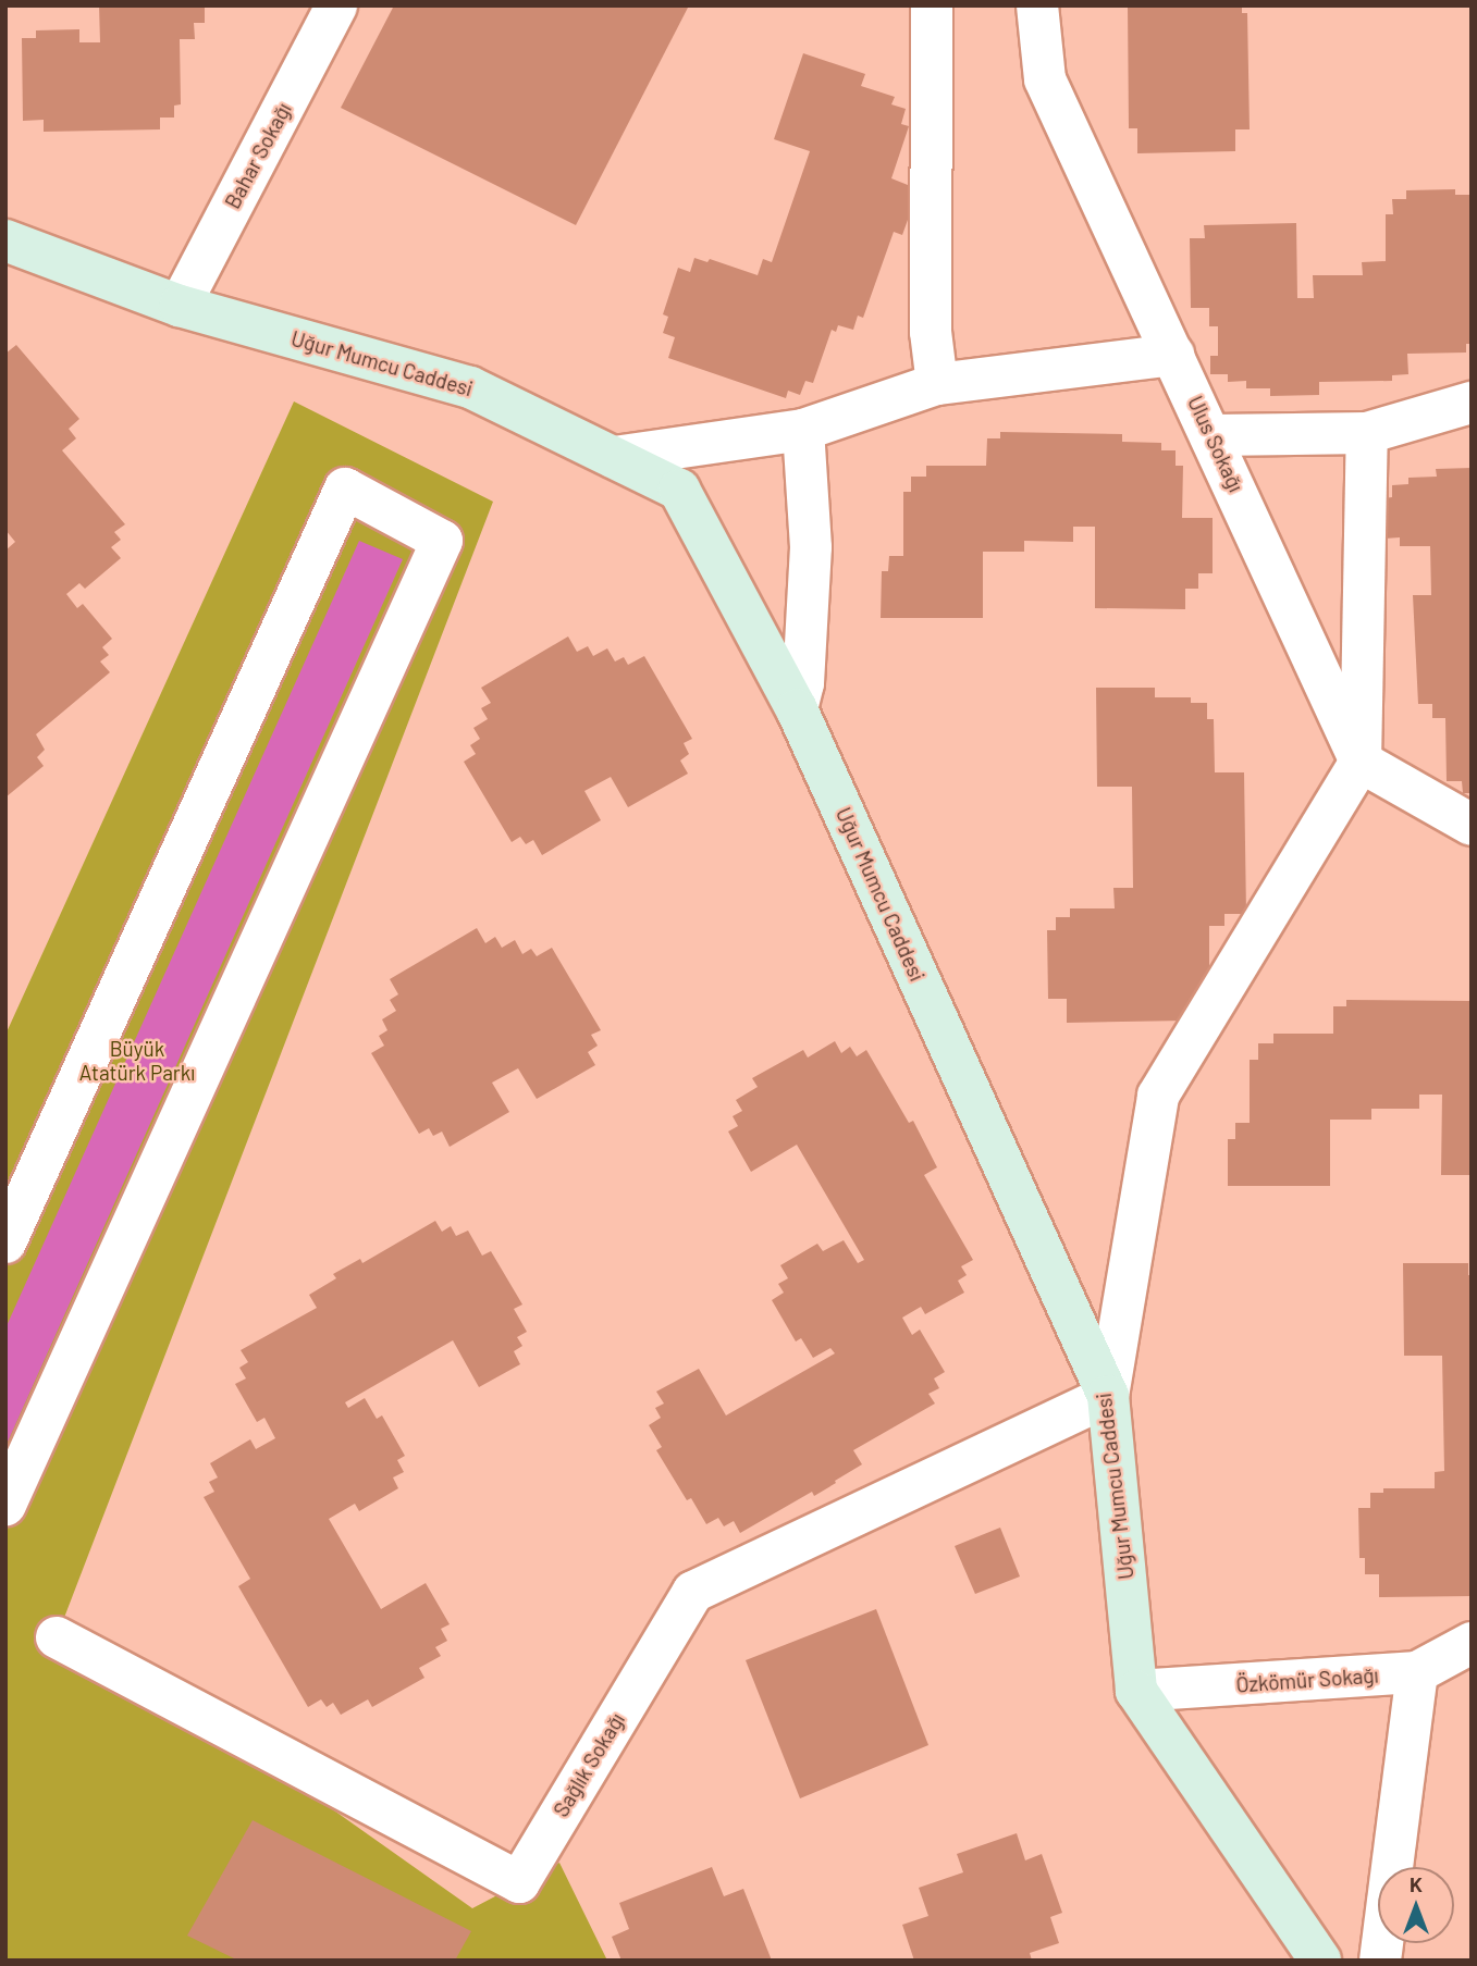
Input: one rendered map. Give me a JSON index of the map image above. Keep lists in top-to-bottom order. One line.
{"streets":{"main road":["Uğur Mumcu Caddesi"],"street":["Bahar Sokağı","Ulus Sokağı","Özkömür Sokağı","Sağlık Sokağı"]},"crossings":[["Bahar Sokağı","Uğur Mumcu Caddesi"],["Uğur Mumcu Caddesi","Özkömür Sokağı"],["Uğur Mumcu Caddesi","Sağlık Sokağı"]],"parks":["Büyük Atatürk Parkı"],"north":"top"}
